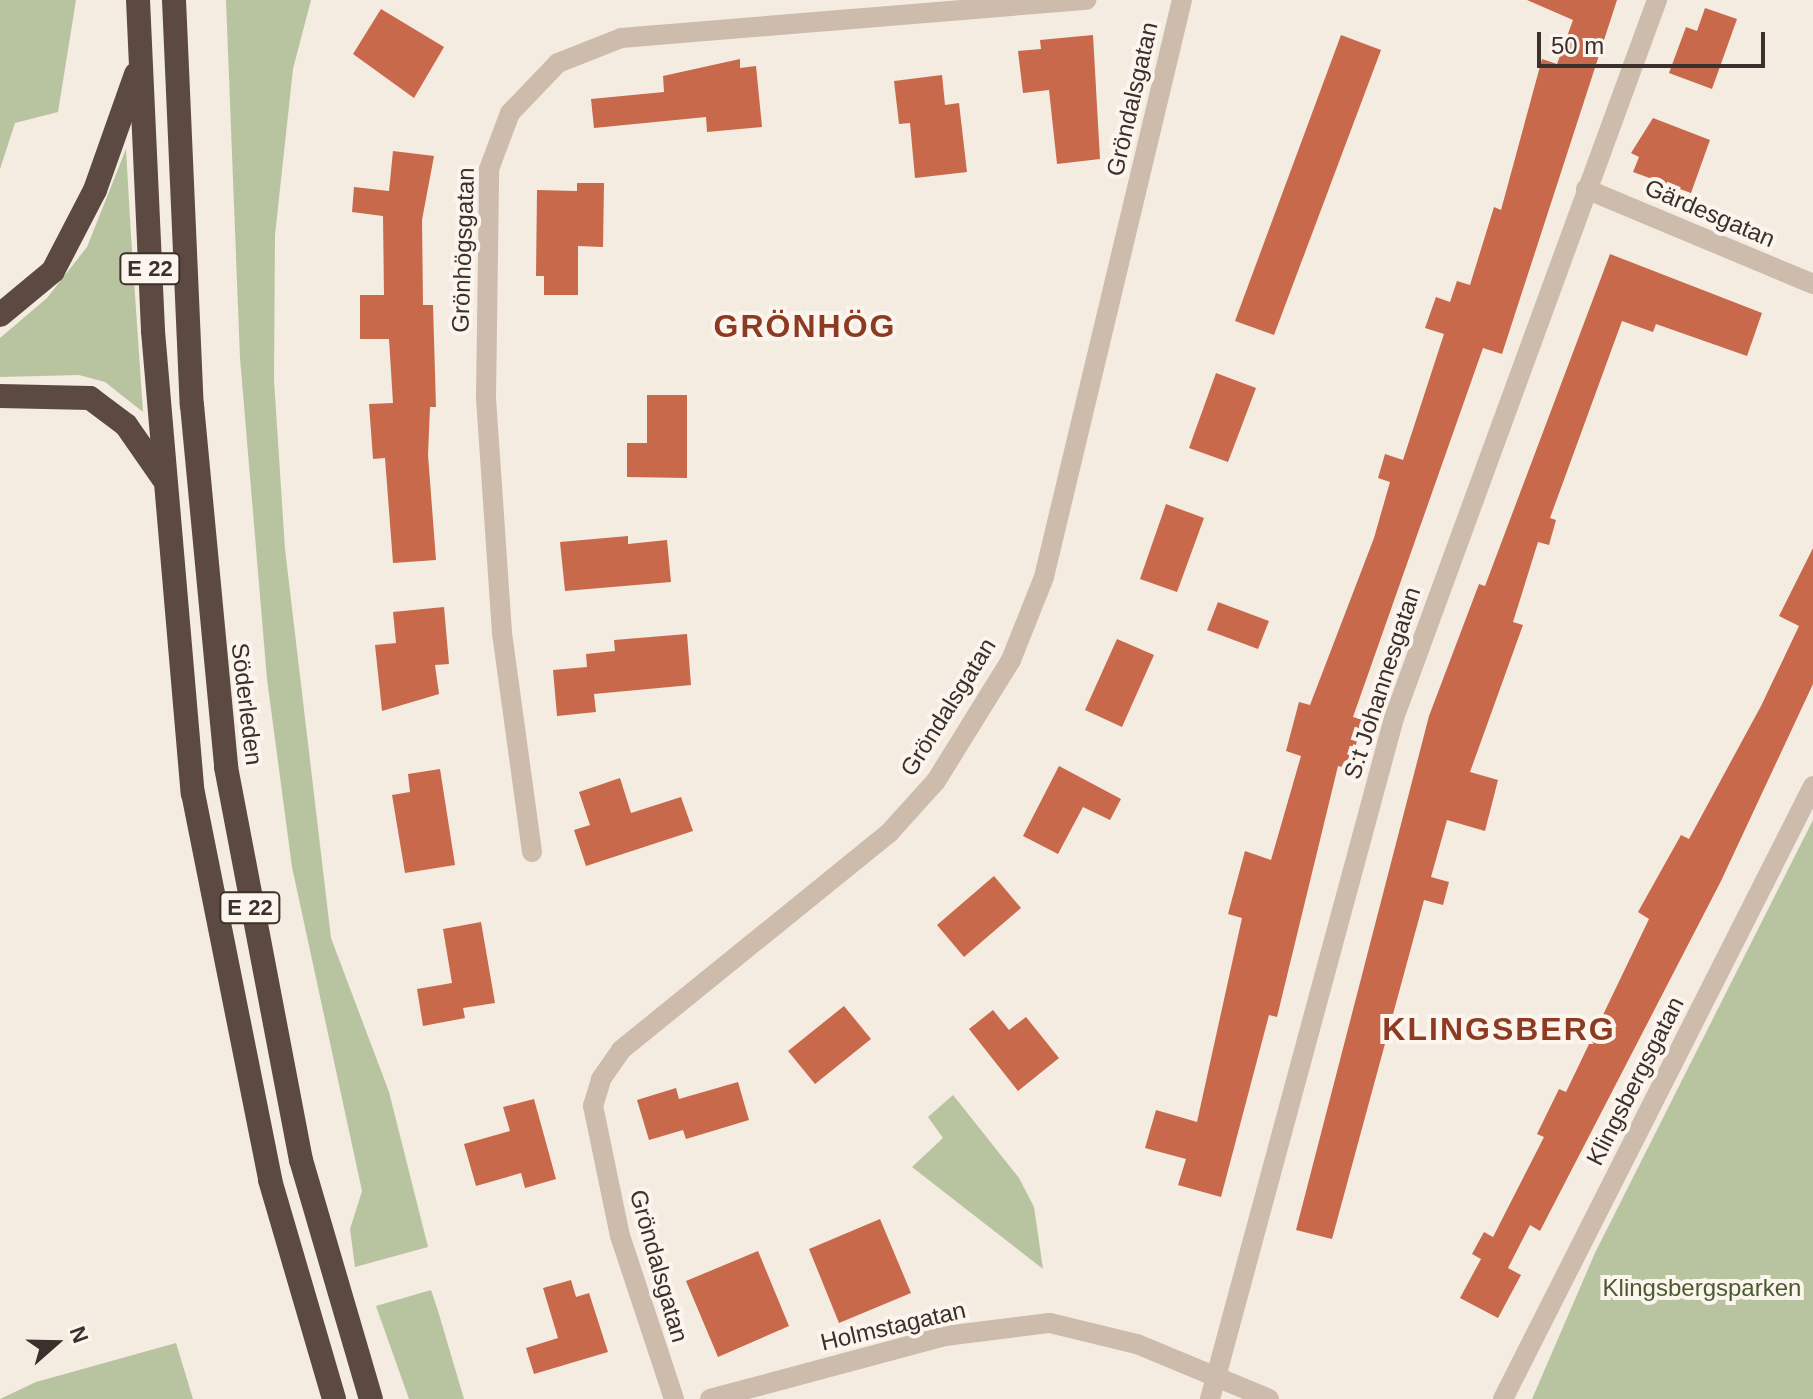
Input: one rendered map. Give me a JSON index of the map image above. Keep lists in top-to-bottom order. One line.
{"streets":{"highway":["E 22","Söderleden"],"street":["Gröndalsgatan","Gärdesgatan","Grönhögsgatan","S:t Johannesgatan","Klingsbergsgatan","Holmstagatan"]},"crossings":[["Gärdesgatan","S:t Johannesgatan"],["S:t Johannesgatan","Holmstagatan"]],"districts":["GRÖNHÖG","KLINGSBERG"],"parks":["Klingsbergsparken"],"scale_bar":"50 m","north":"right"}
